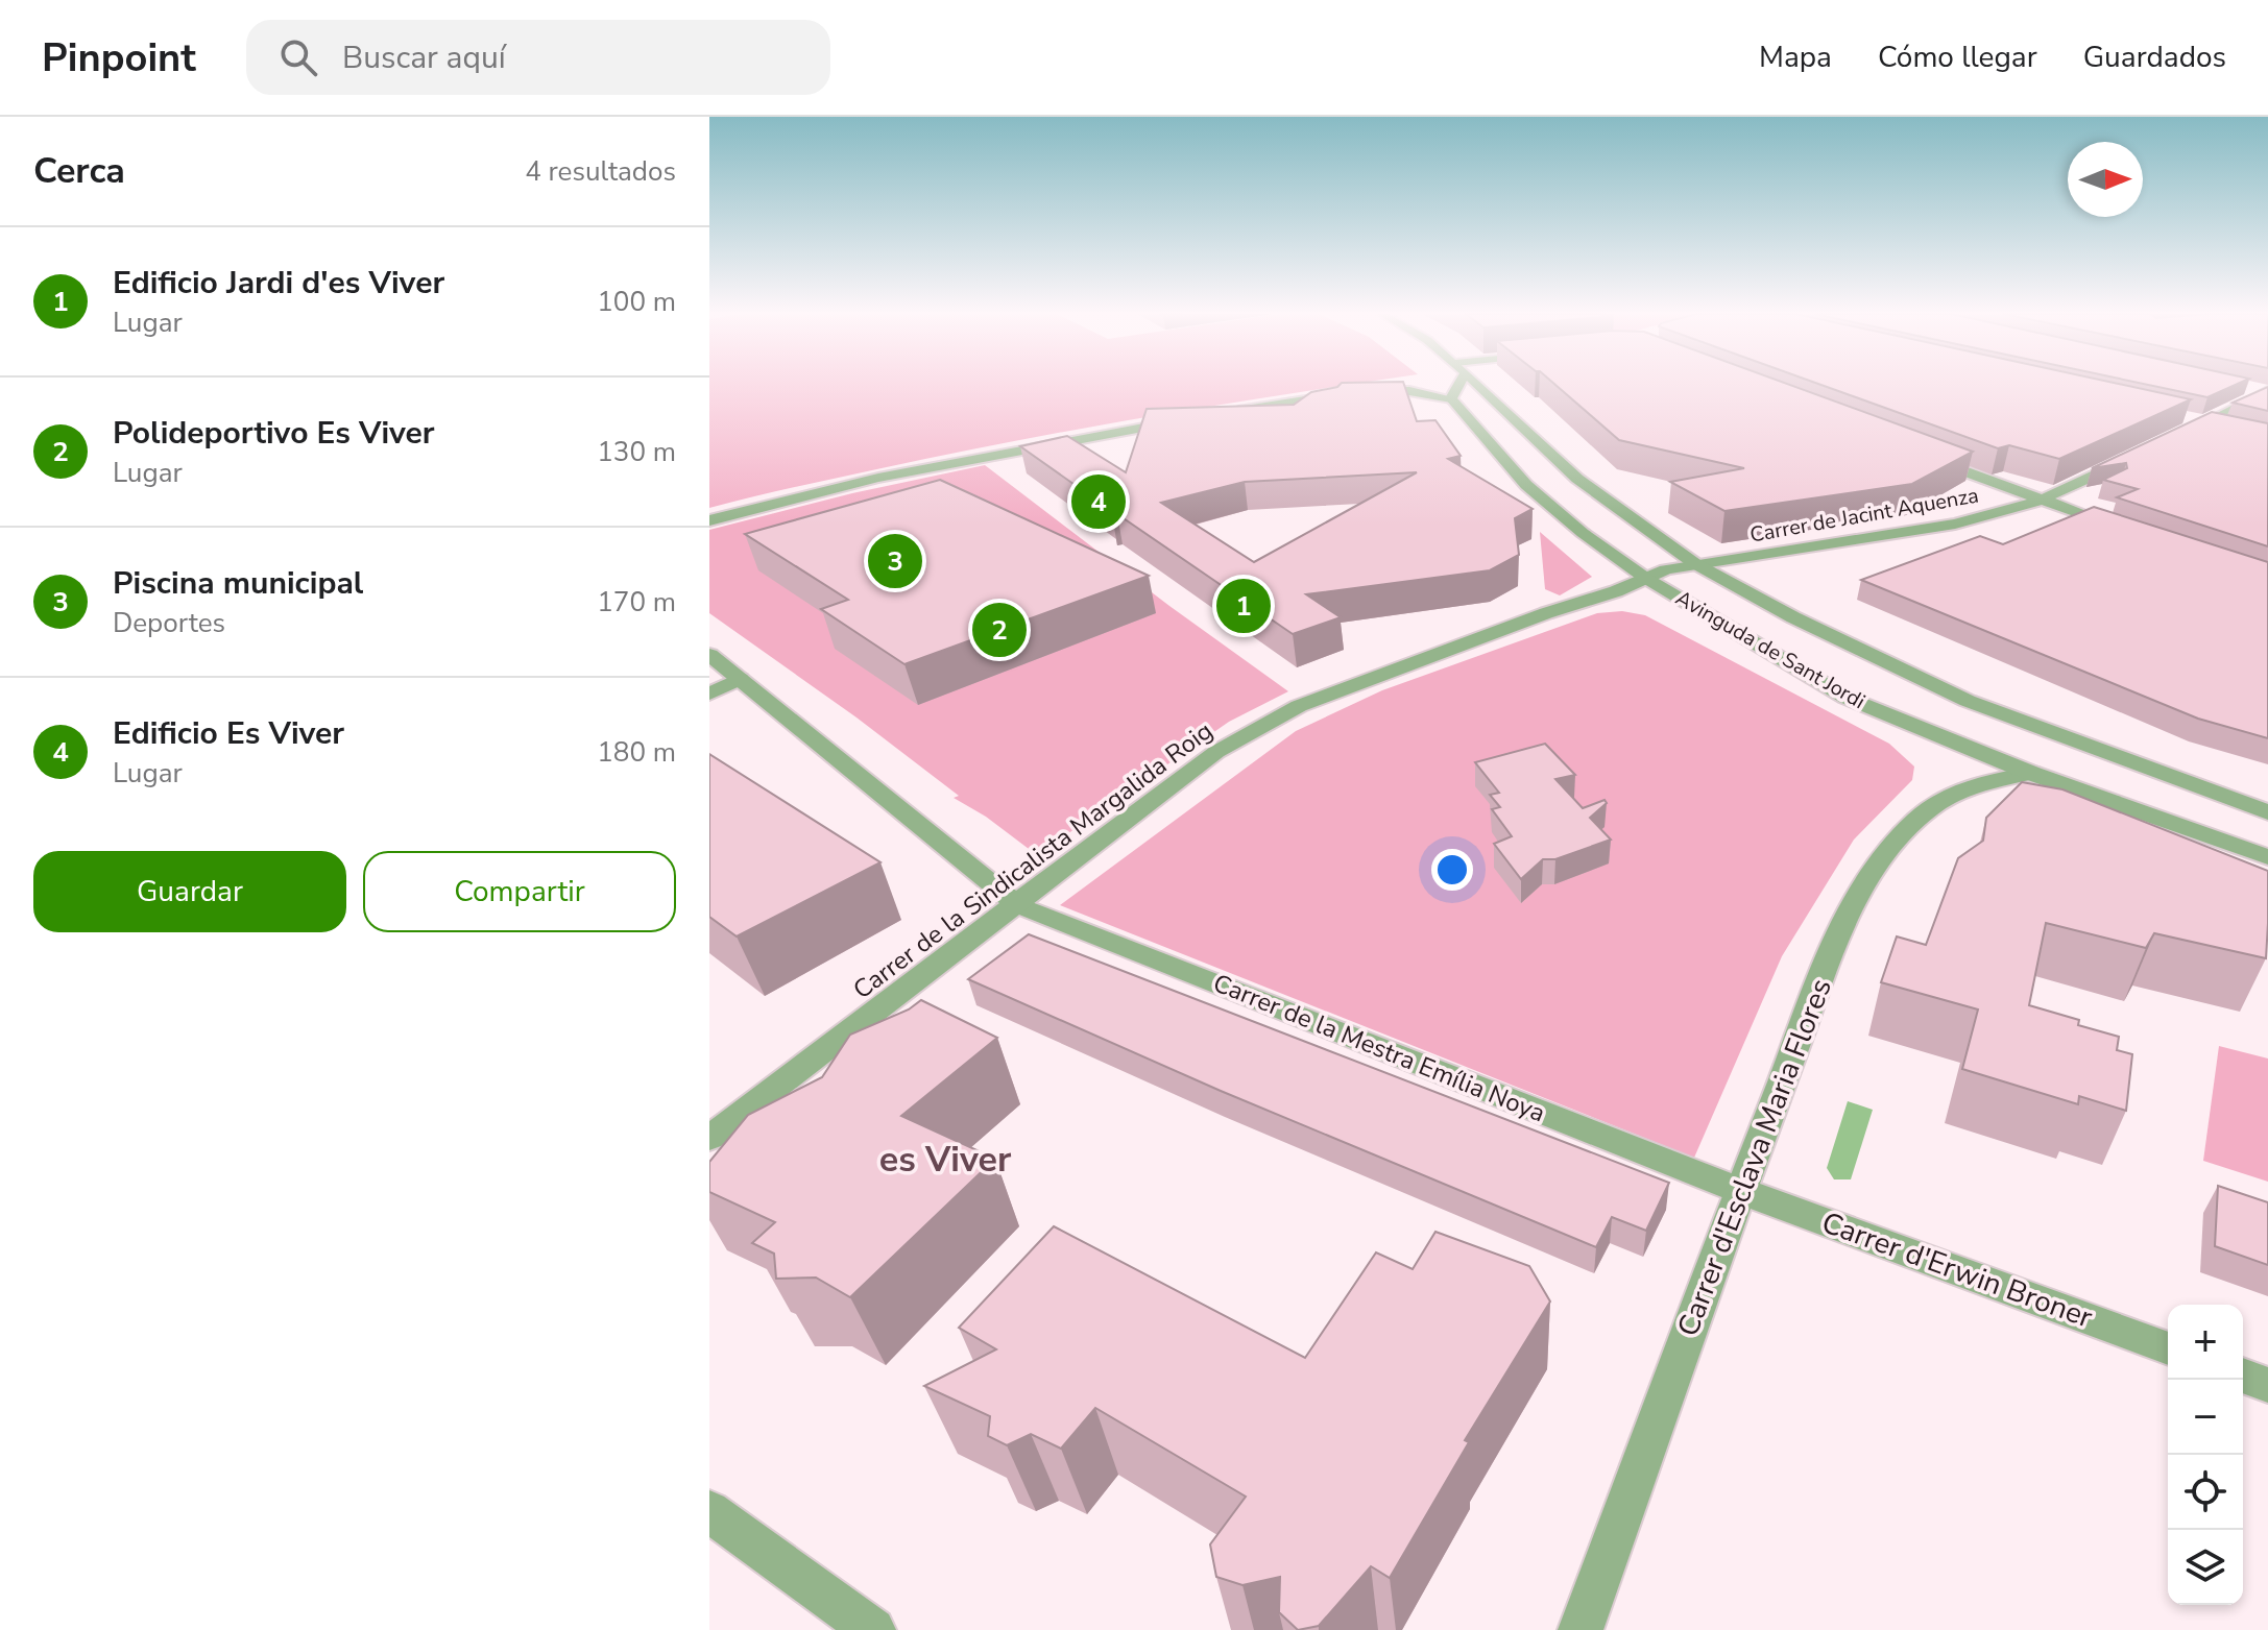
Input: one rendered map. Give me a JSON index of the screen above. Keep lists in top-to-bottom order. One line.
{"streets":{"street":["Carrer de Jacint Aquenza","Avinguda de Sant Jordi","Carrer de la Sindicalista Margalida Roig","Carrer de la Mestra Emília Noya","Carrer d'Esclava Maria Flores","Carrer d'Erwin Broner"]},"crossings":[["Carrer de Jacint Aquenza","Avinguda de Sant Jordi"],["Carrer de Jacint Aquenza","Carrer de la Sindicalista Margalida Roig"],["Avinguda de Sant Jordi","Carrer de la Sindicalista Margalida Roig"],["Avinguda de Sant Jordi","Carrer d'Esclava Maria Flores"],["Carrer de la Sindicalista Margalida Roig","Carrer de la Mestra Emília Noya"],["Carrer de la Mestra Emília Noya","Carrer d'Esclava Maria Flores"],["Carrer de la Mestra Emília Noya","Carrer d'Erwin Broner"],["Carrer d'Esclava Maria Flores","Carrer d'Erwin Broner"]],"districts":["es Viver"],"north":"right","page":{"header":"Pinpoint","search":"Buscar aquí","nav":["Mapa","Cómo llegar","Guardados"],"heading":["Cerca","4 resultados"],"list":[{"mark":"1","name":"Edificio Jardi d'es Viver","note":"Lugar","value":"100 m"},{"mark":"2","name":"Polideportivo Es Viver","note":"Lugar","value":"130 m"},{"mark":"3","name":"Piscina municipal","note":"Deportes","value":"170 m"},{"mark":"4","name":"Edificio Es Viver","note":"Lugar","value":"180 m"}],"pins":["4","3","1","2"],"buttons":["Guardar","Compartir"],"map_buttons":["+","−"]}}
